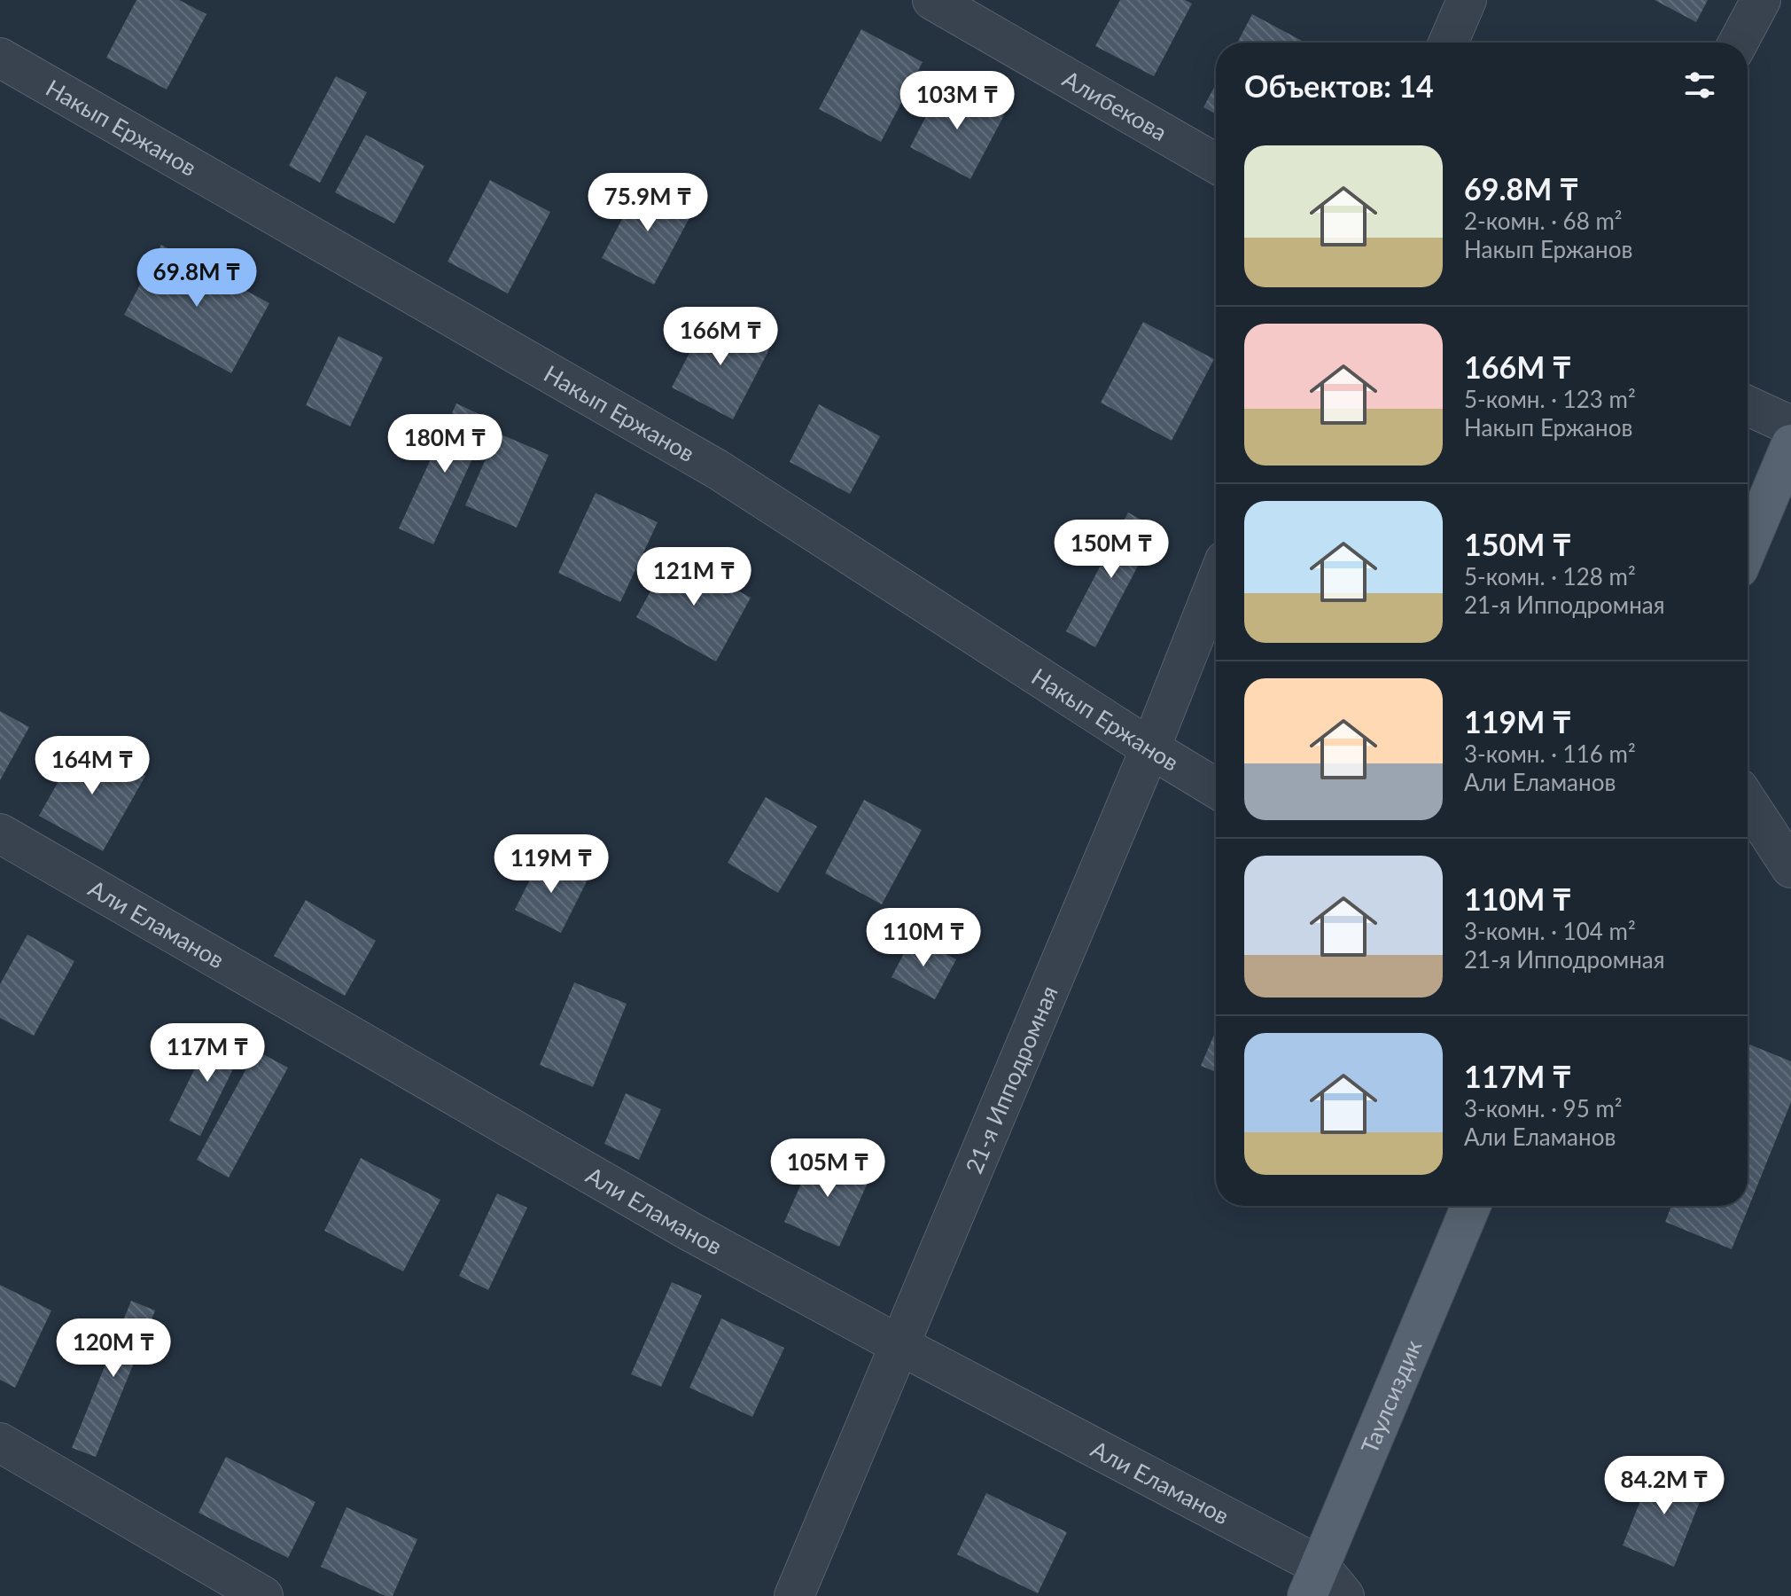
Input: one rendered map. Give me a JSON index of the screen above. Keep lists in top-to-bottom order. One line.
{"streets":{"main road":["Таулсиздик"],"street":["Алибекова","Накып Ержанов","Али Еламанов","21-я Ипподромная"]},"crossings":[["Накып Ержанов","21-я Ипподромная"],["Али Еламанов","21-я Ипподромная"],["Али Еламанов","Таулсиздик"]],"page":{"heading":"Объектов: 14","price":["103M ₸","75.9M ₸","69.8M ₸","166M ₸","180M ₸","150M ₸","121M ₸","164M ₸","119M ₸","110M ₸","117M ₸","105M ₸","120M ₸","84.2M ₸"],"list":[{"name":"69.8M ₸","note":"2-комн. · 68 m² · Накып Ержанов"},{"name":"166M ₸","note":"5-комн. · 123 m² · Накып Ержанов"},{"name":"150M ₸","note":"5-комн. · 128 m² · 21-я Ипподромная"},{"name":"119M ₸","note":"3-комн. · 116 m² · Али Еламанов"},{"name":"110M ₸","note":"3-комн. · 104 m² · 21-я Ипподромная"},{"name":"117M ₸","note":"3-комн. · 95 m² · Али Еламанов"}]}}
